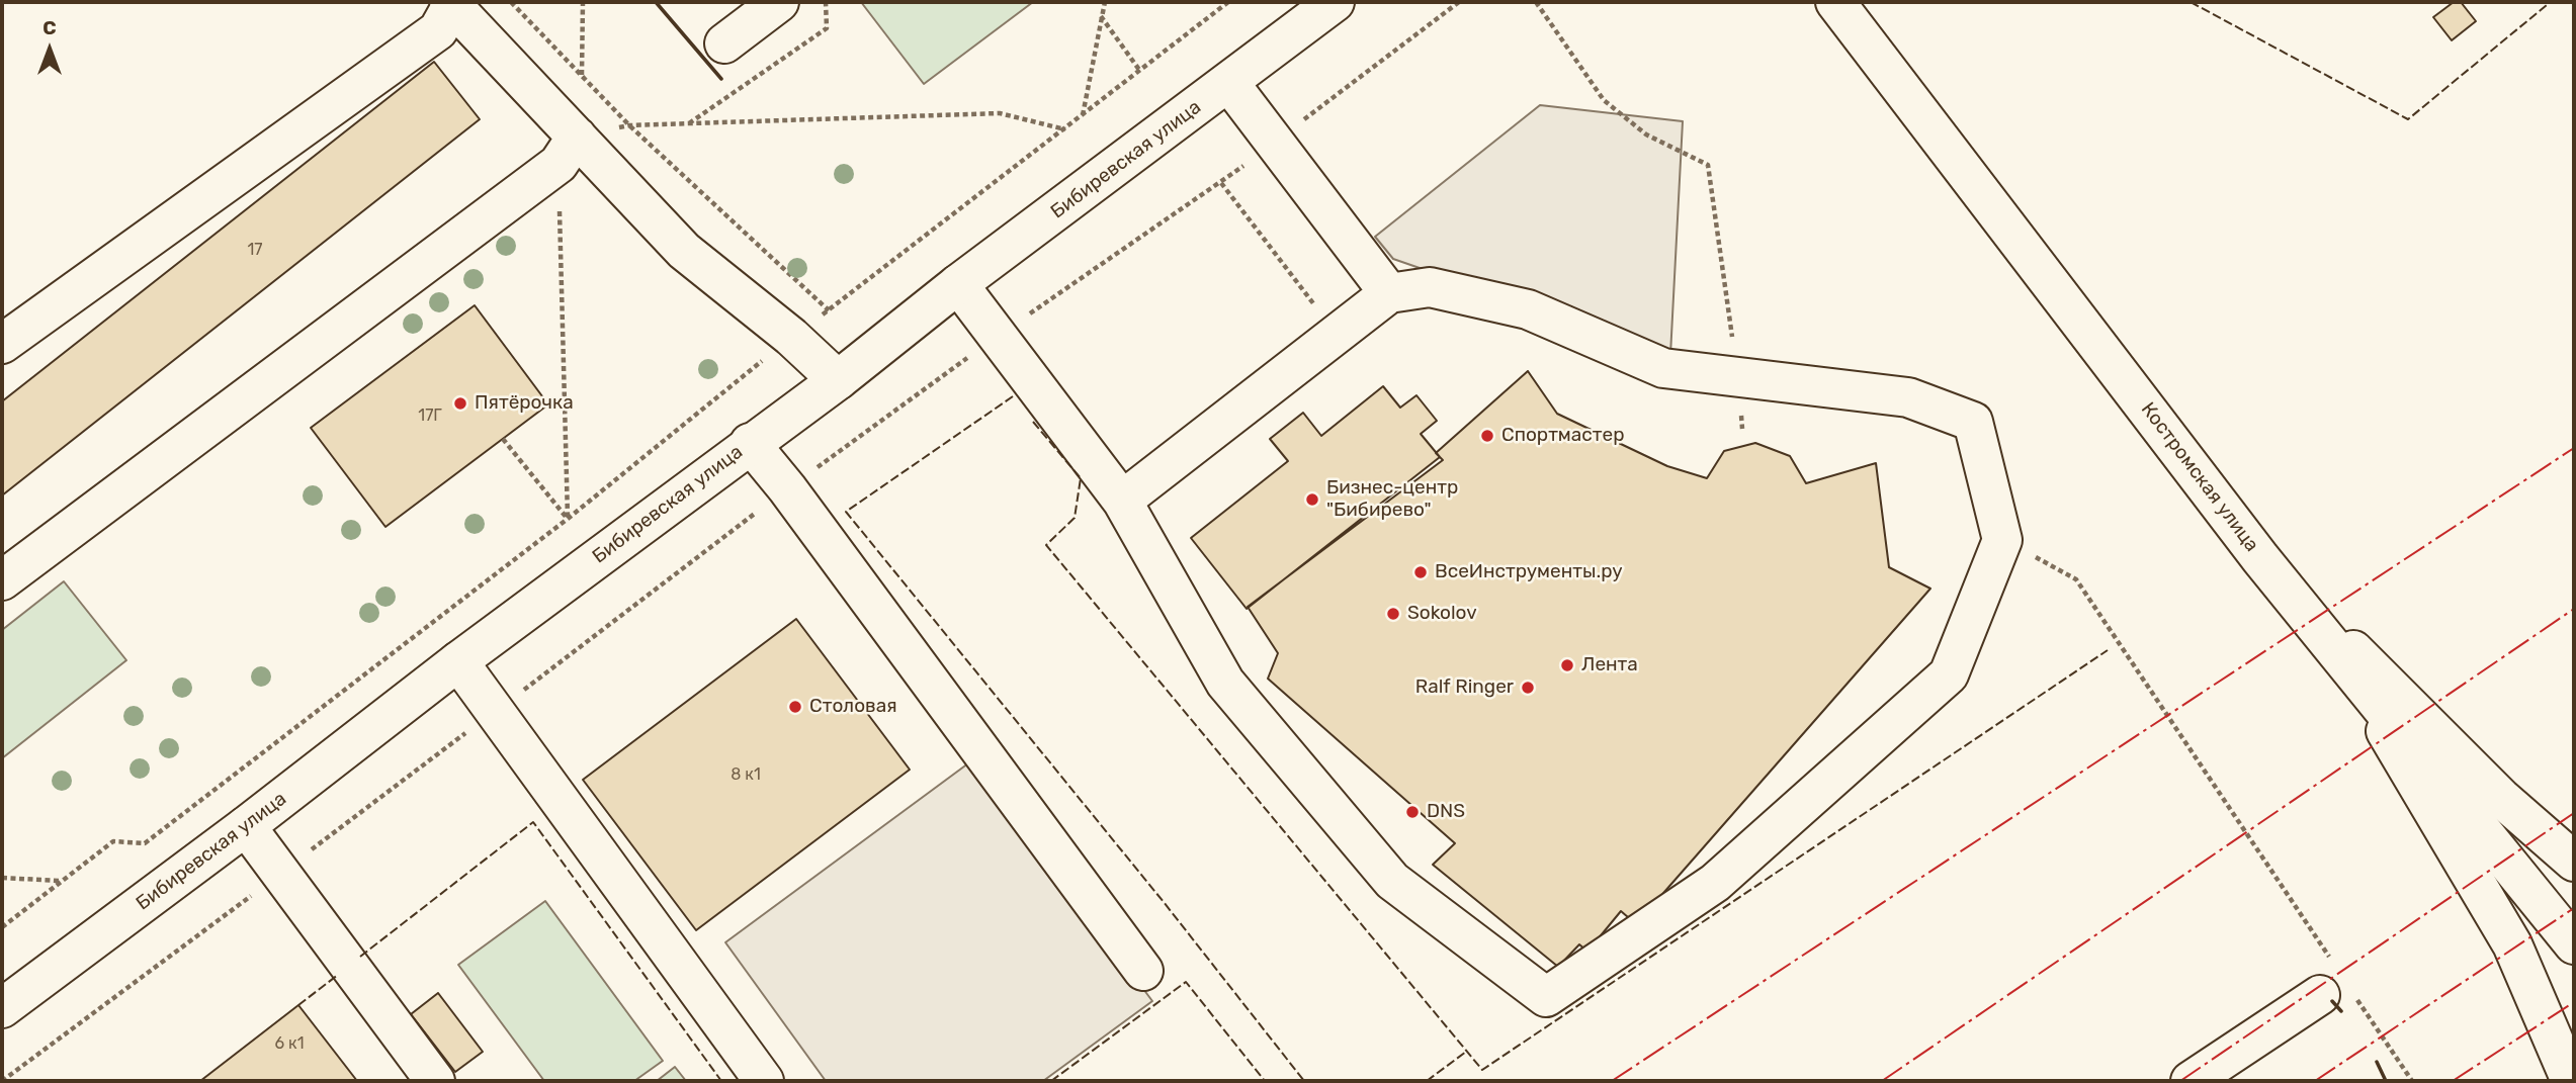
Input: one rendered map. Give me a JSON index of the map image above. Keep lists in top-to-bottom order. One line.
{"streets":{"main road":["Бибиревская улица","Костромская улица"]},"places":["Пятёрочка","Спортмастер","Бизнес-центр \"Бибирево\"","ВсеИнструменты.ру","Sokolov","Лента","Ralf Ringer","Столовая","DNS"],"house_numbers":["17","17Г","8 к1","6 к1"],"north":"top"}
